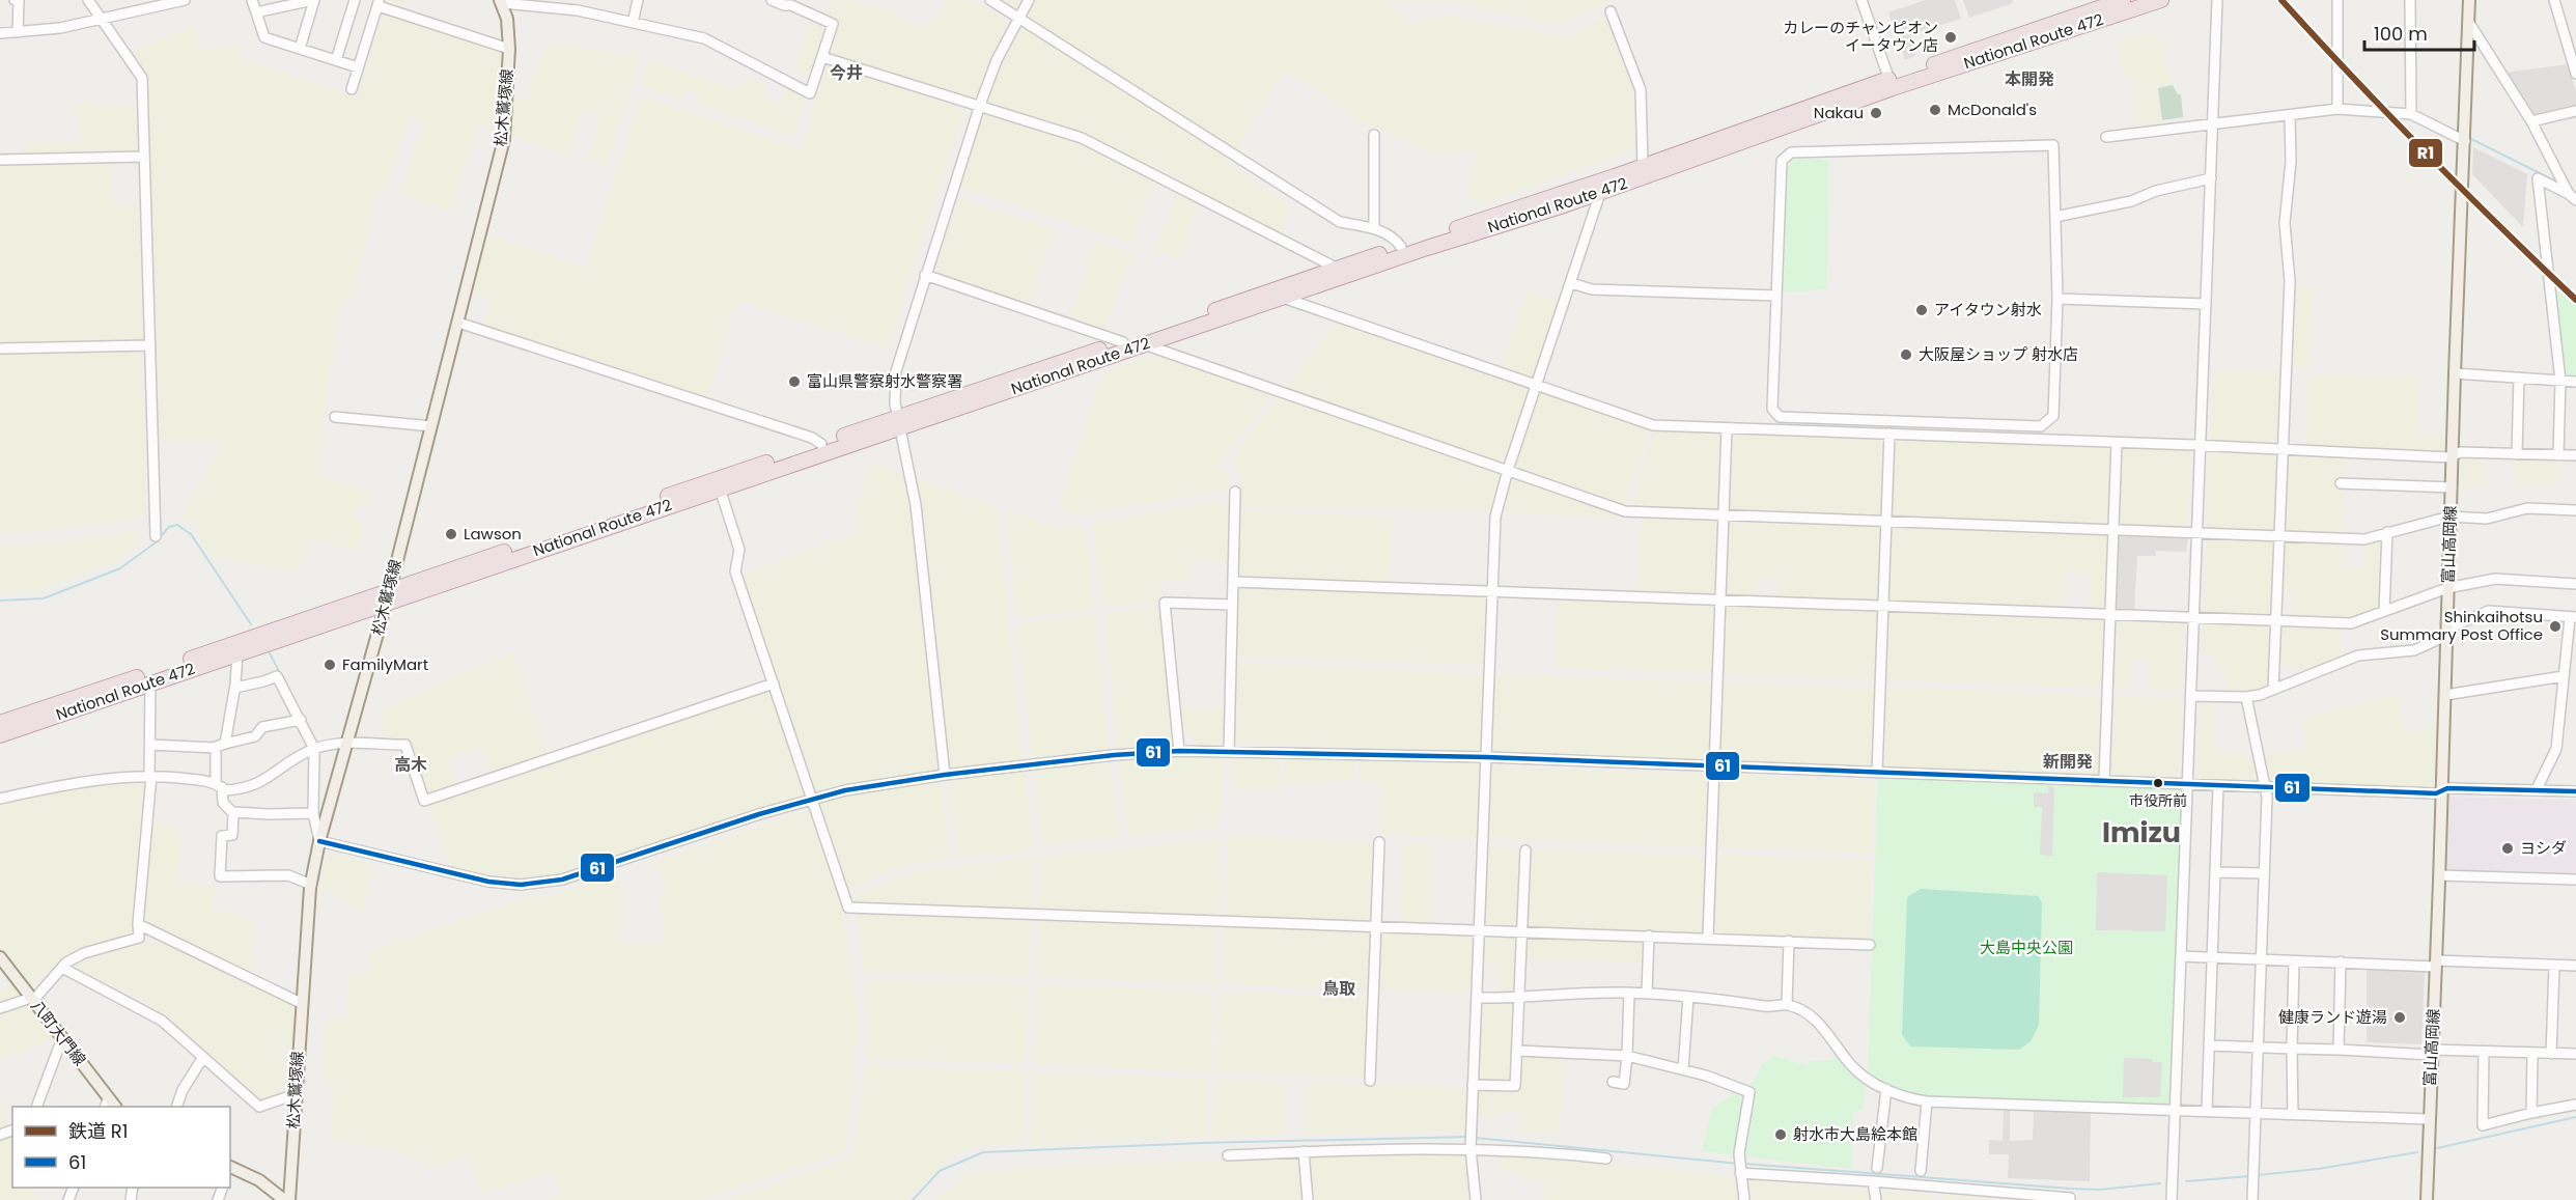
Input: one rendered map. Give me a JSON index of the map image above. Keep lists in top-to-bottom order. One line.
{"streets":{"highway":["National Route 472"],"main road":["松木鷲塚線","富山高岡線","八町大門線"]},"crossings":[["National Route 472","松木鷲塚線"]],"districts":["今井","本開発","新開発","高木","Imizu","鳥取"],"parks":["大島中央公園"],"places":["カレーのチャンピオン イータウン店","McDonald's","Nakau","アイタウン射水","大阪屋ショップ 射水店","富山県警察射水警察署","Lawson","Shinkaihotsu Summary Post Office","FamilyMart","市役所前","ヨシダ","健康ランド遊湯","射水市大島絵本館"],"lines":["rail line R1","transit line 61"],"legend":["鉄道 R1","61"],"scale_bar":"100 m"}
